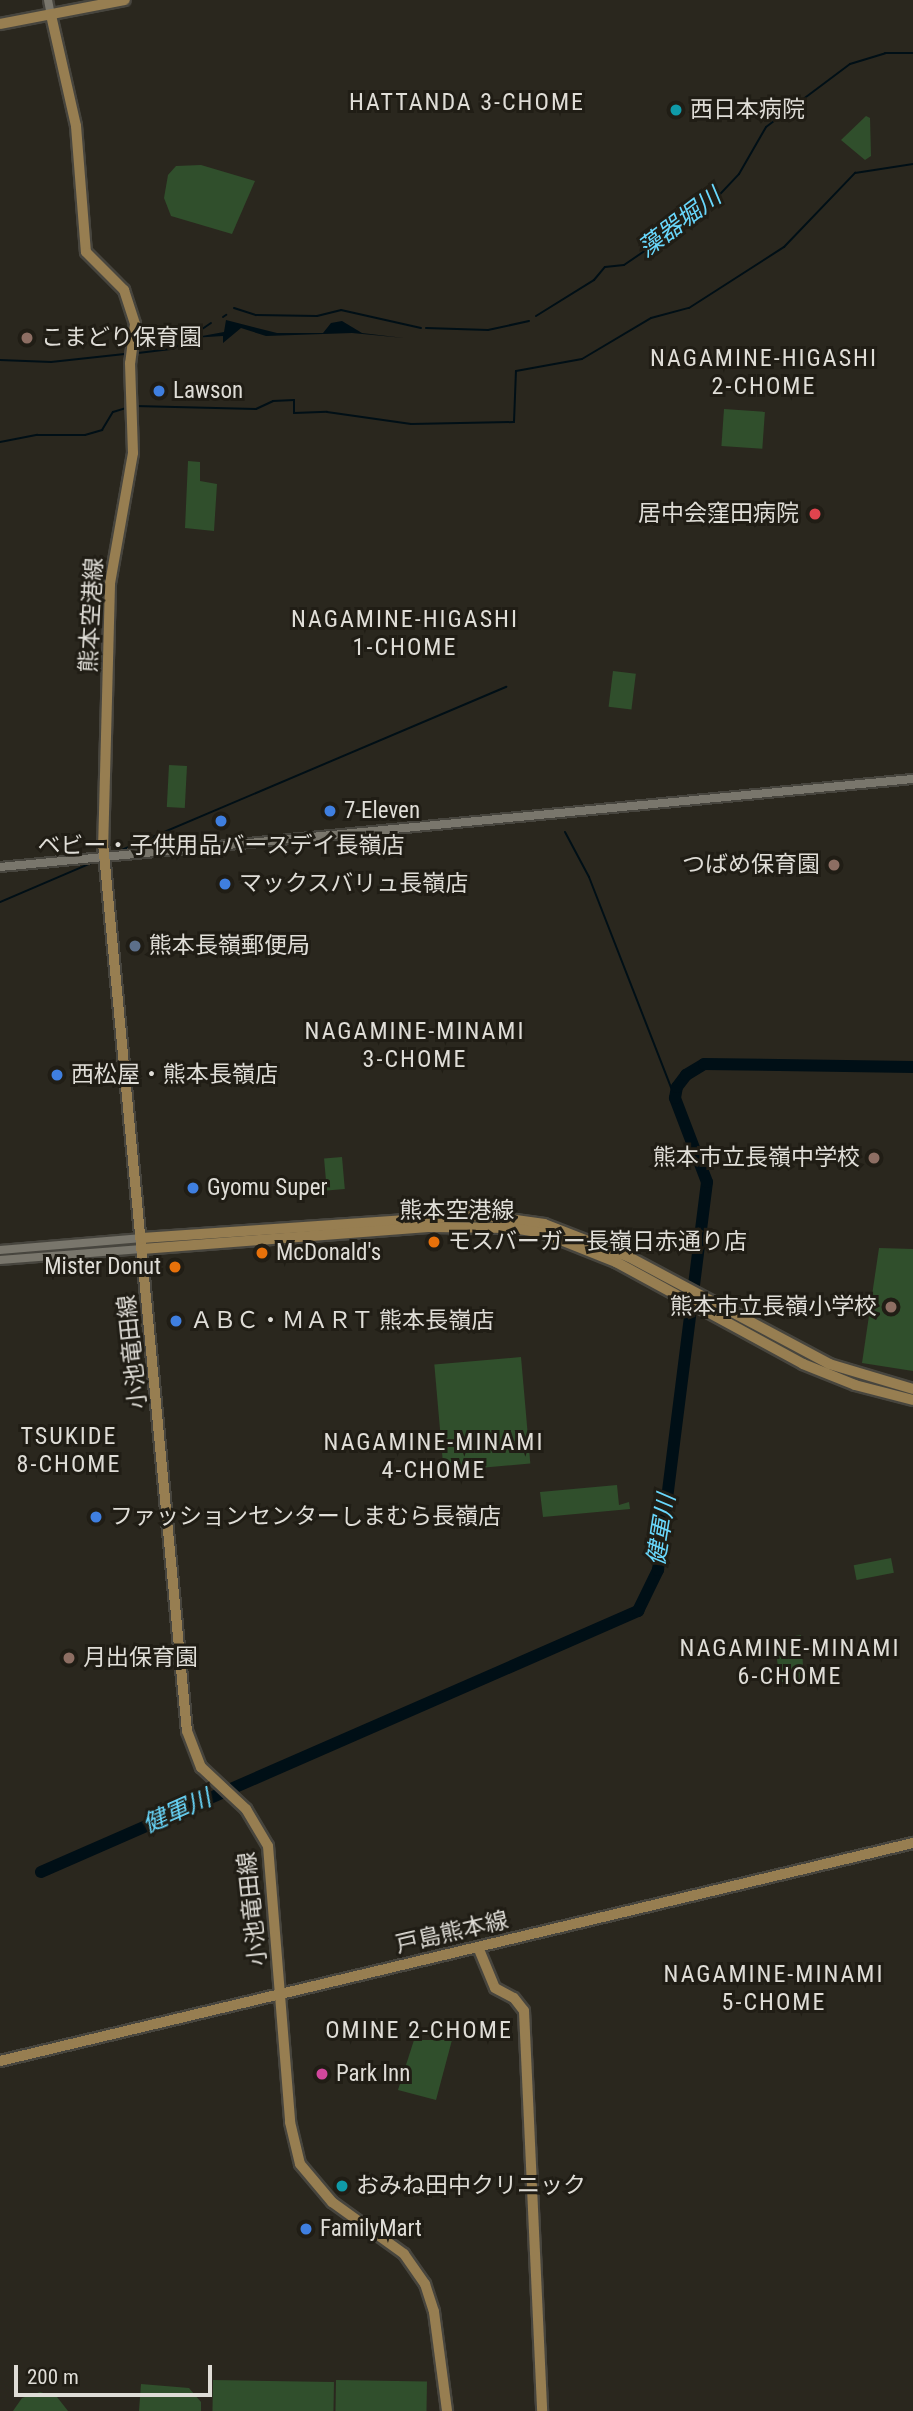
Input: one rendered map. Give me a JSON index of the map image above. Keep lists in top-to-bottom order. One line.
{"streets":{"main road":["熊本空港線","小池竜田線","戸島熊本線"]},"crossings":[["熊本空港線","小池竜田線"],["小池竜田線","戸島熊本線"]],"districts":["HATTANDA 3-CHOME","NAGAMINE-HIGASHI 2-CHOME","NAGAMINE-HIGASHI 1-CHOME","NAGAMINE-MINAMI 3-CHOME","TSUKIDE 8-CHOME","NAGAMINE-MINAMI 4-CHOME","NAGAMINE-MINAMI 6-CHOME","NAGAMINE-MINAMI 5-CHOME","OMINE 2-CHOME"],"water":["藻器堀川","健軍川"],"places":["西日本病院","こまどり保育園","Lawson","居中会窪田病院","7-Eleven","ベビー・子供用品バースデイ長嶺店","つばめ保育園","マックスバリュ長嶺店","熊本長嶺郵便局","西松屋・熊本長嶺店","熊本市立長嶺中学校","Gyomu Super","モスバーガー長嶺日赤通り店","McDonald's","Mister Donut","熊本市立長嶺小学校","ＡＢＣ・ＭＡＲＴ 熊本長嶺店","ファッションセンターしまむら長嶺店","月出保育園","Park Inn","おみね田中クリニック","FamilyMart"],"scale_bar":"200 m"}
